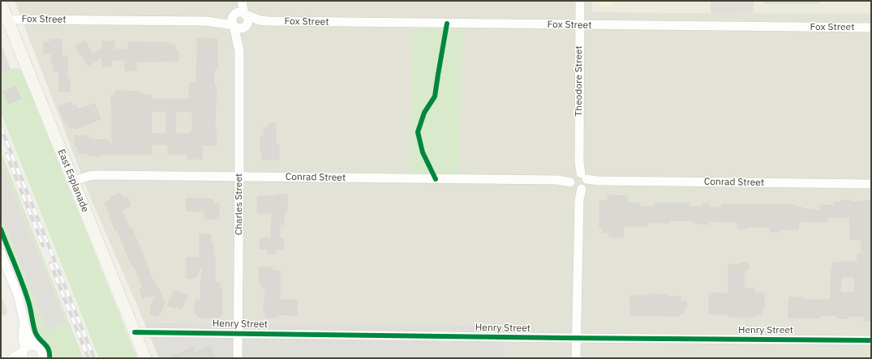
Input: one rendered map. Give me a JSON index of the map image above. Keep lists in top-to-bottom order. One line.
{"streets":{"street":["Fox Street","Theodore Street","Conrad Street","East Esplanade","Charles Street","Henry Street"]},"crossings":[["Fox Street","Theodore Street"],["Fox Street","East Esplanade"],["Fox Street","Charles Street"],["Theodore Street","Conrad Street"],["Conrad Street","East Esplanade"],["Conrad Street","Charles Street"],["East Esplanade","Henry Street"],["Charles Street","Henry Street"]]}
